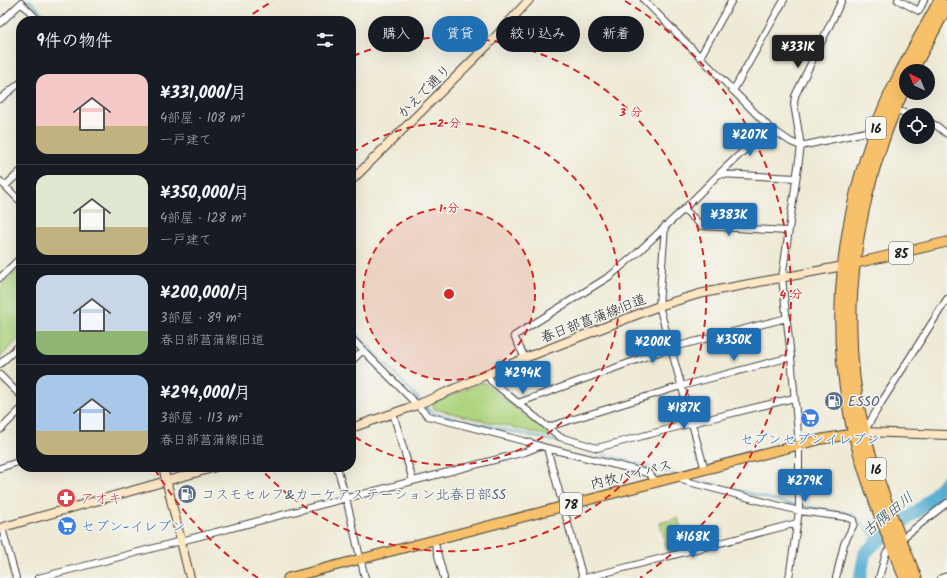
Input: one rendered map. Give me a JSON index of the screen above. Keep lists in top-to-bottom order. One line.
{"streets":{"highway":["16"],"main road":["85","内牧バイパス","78"],"street":["かえで通り","春日部菖蒲線旧道"]},"crossings":[["16","85"],["16","春日部菖蒲線旧道"],["16","内牧バイパス"],["85","春日部菖蒲線旧道"]],"water":["古隅田川"],"places":{"fuel station":["ESSO","コスモセルフ&カーケアステーション北春日部SS"],"supermarket":["セブンセブンイレブン","セブン-イレブン"],"pharmacy":["アオキ"]},"north":"top left","page":{"chip":["購入","賃貸","絞り込み","新着"],"heading":"9件の物件","price":["¥331K","¥207K","¥383K","¥350K","¥200K","¥294K","¥187K","¥279K","¥168K"],"list":[{"name":"¥331,000/月","note":"4部屋 · 108 m² · 一戸建て"},{"name":"¥350,000/月","note":"4部屋 · 128 m² · 一戸建て"},{"name":"¥200,000/月","note":"3部屋 · 89 m² · 春日部菖蒲線旧道"},{"name":"¥294,000/月","note":"3部屋 · 113 m² · 春日部菖蒲線旧道"}]},"rings":["3 分","2 分","1 分","4 分"]}
